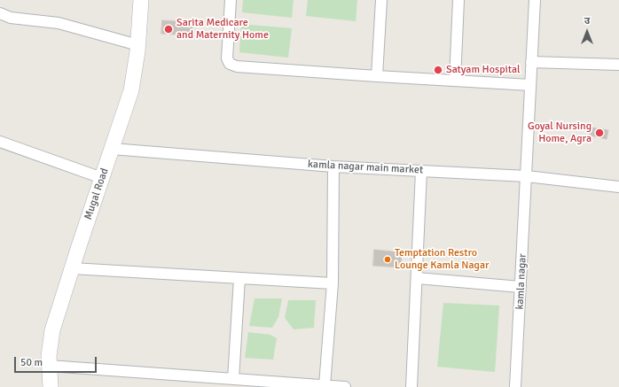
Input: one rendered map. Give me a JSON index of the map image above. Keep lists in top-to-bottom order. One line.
{"streets":{"street":["kamla nagar main market","Mugal Road","kamla nagar"]},"crossings":[["kamla nagar main market","Mugal Road"],["kamla nagar main market","kamla nagar"]],"places":["Sarita Medicare and Maternity Home","Satyam Hospital","Goyal Nursing Home, Agra","Temptation Restro Lounge Kamla Nagar"],"scale_bar":"50 m","north":"top"}
